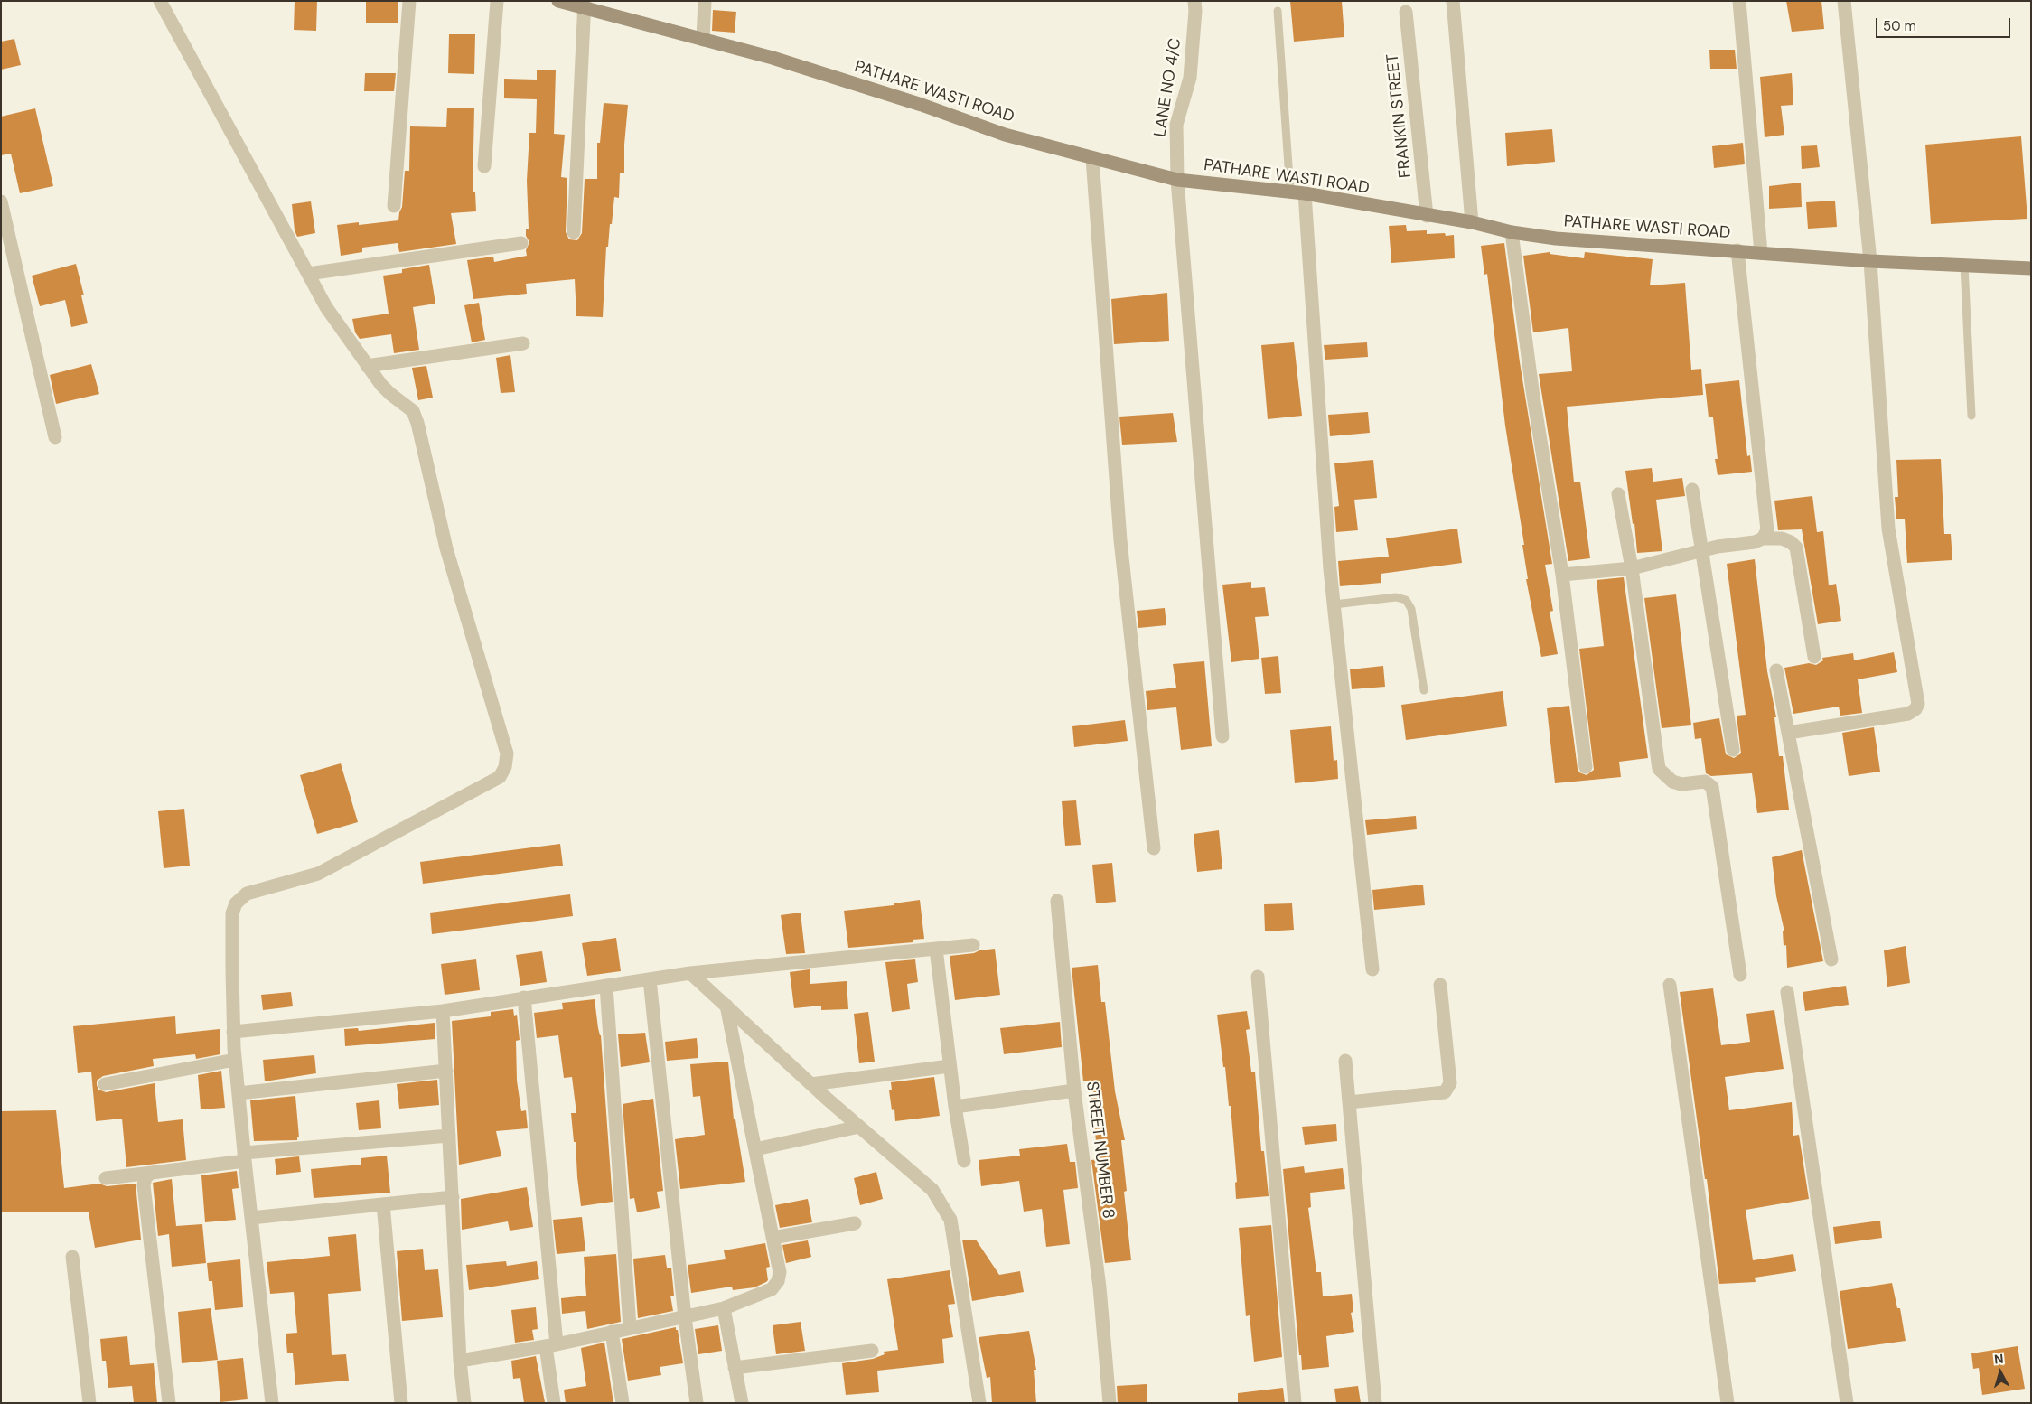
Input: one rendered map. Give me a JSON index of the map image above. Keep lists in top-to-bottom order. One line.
{"streets":{"street":["LANE NO 4/C","PATHARE WASTI ROAD","FRANKIN STREET","STREET NUMBER 8"]},"crossings":[["LANE NO 4/C","PATHARE WASTI ROAD"],["PATHARE WASTI ROAD","FRANKIN STREET"]],"scale_bar":"50 m","north":"top"}
